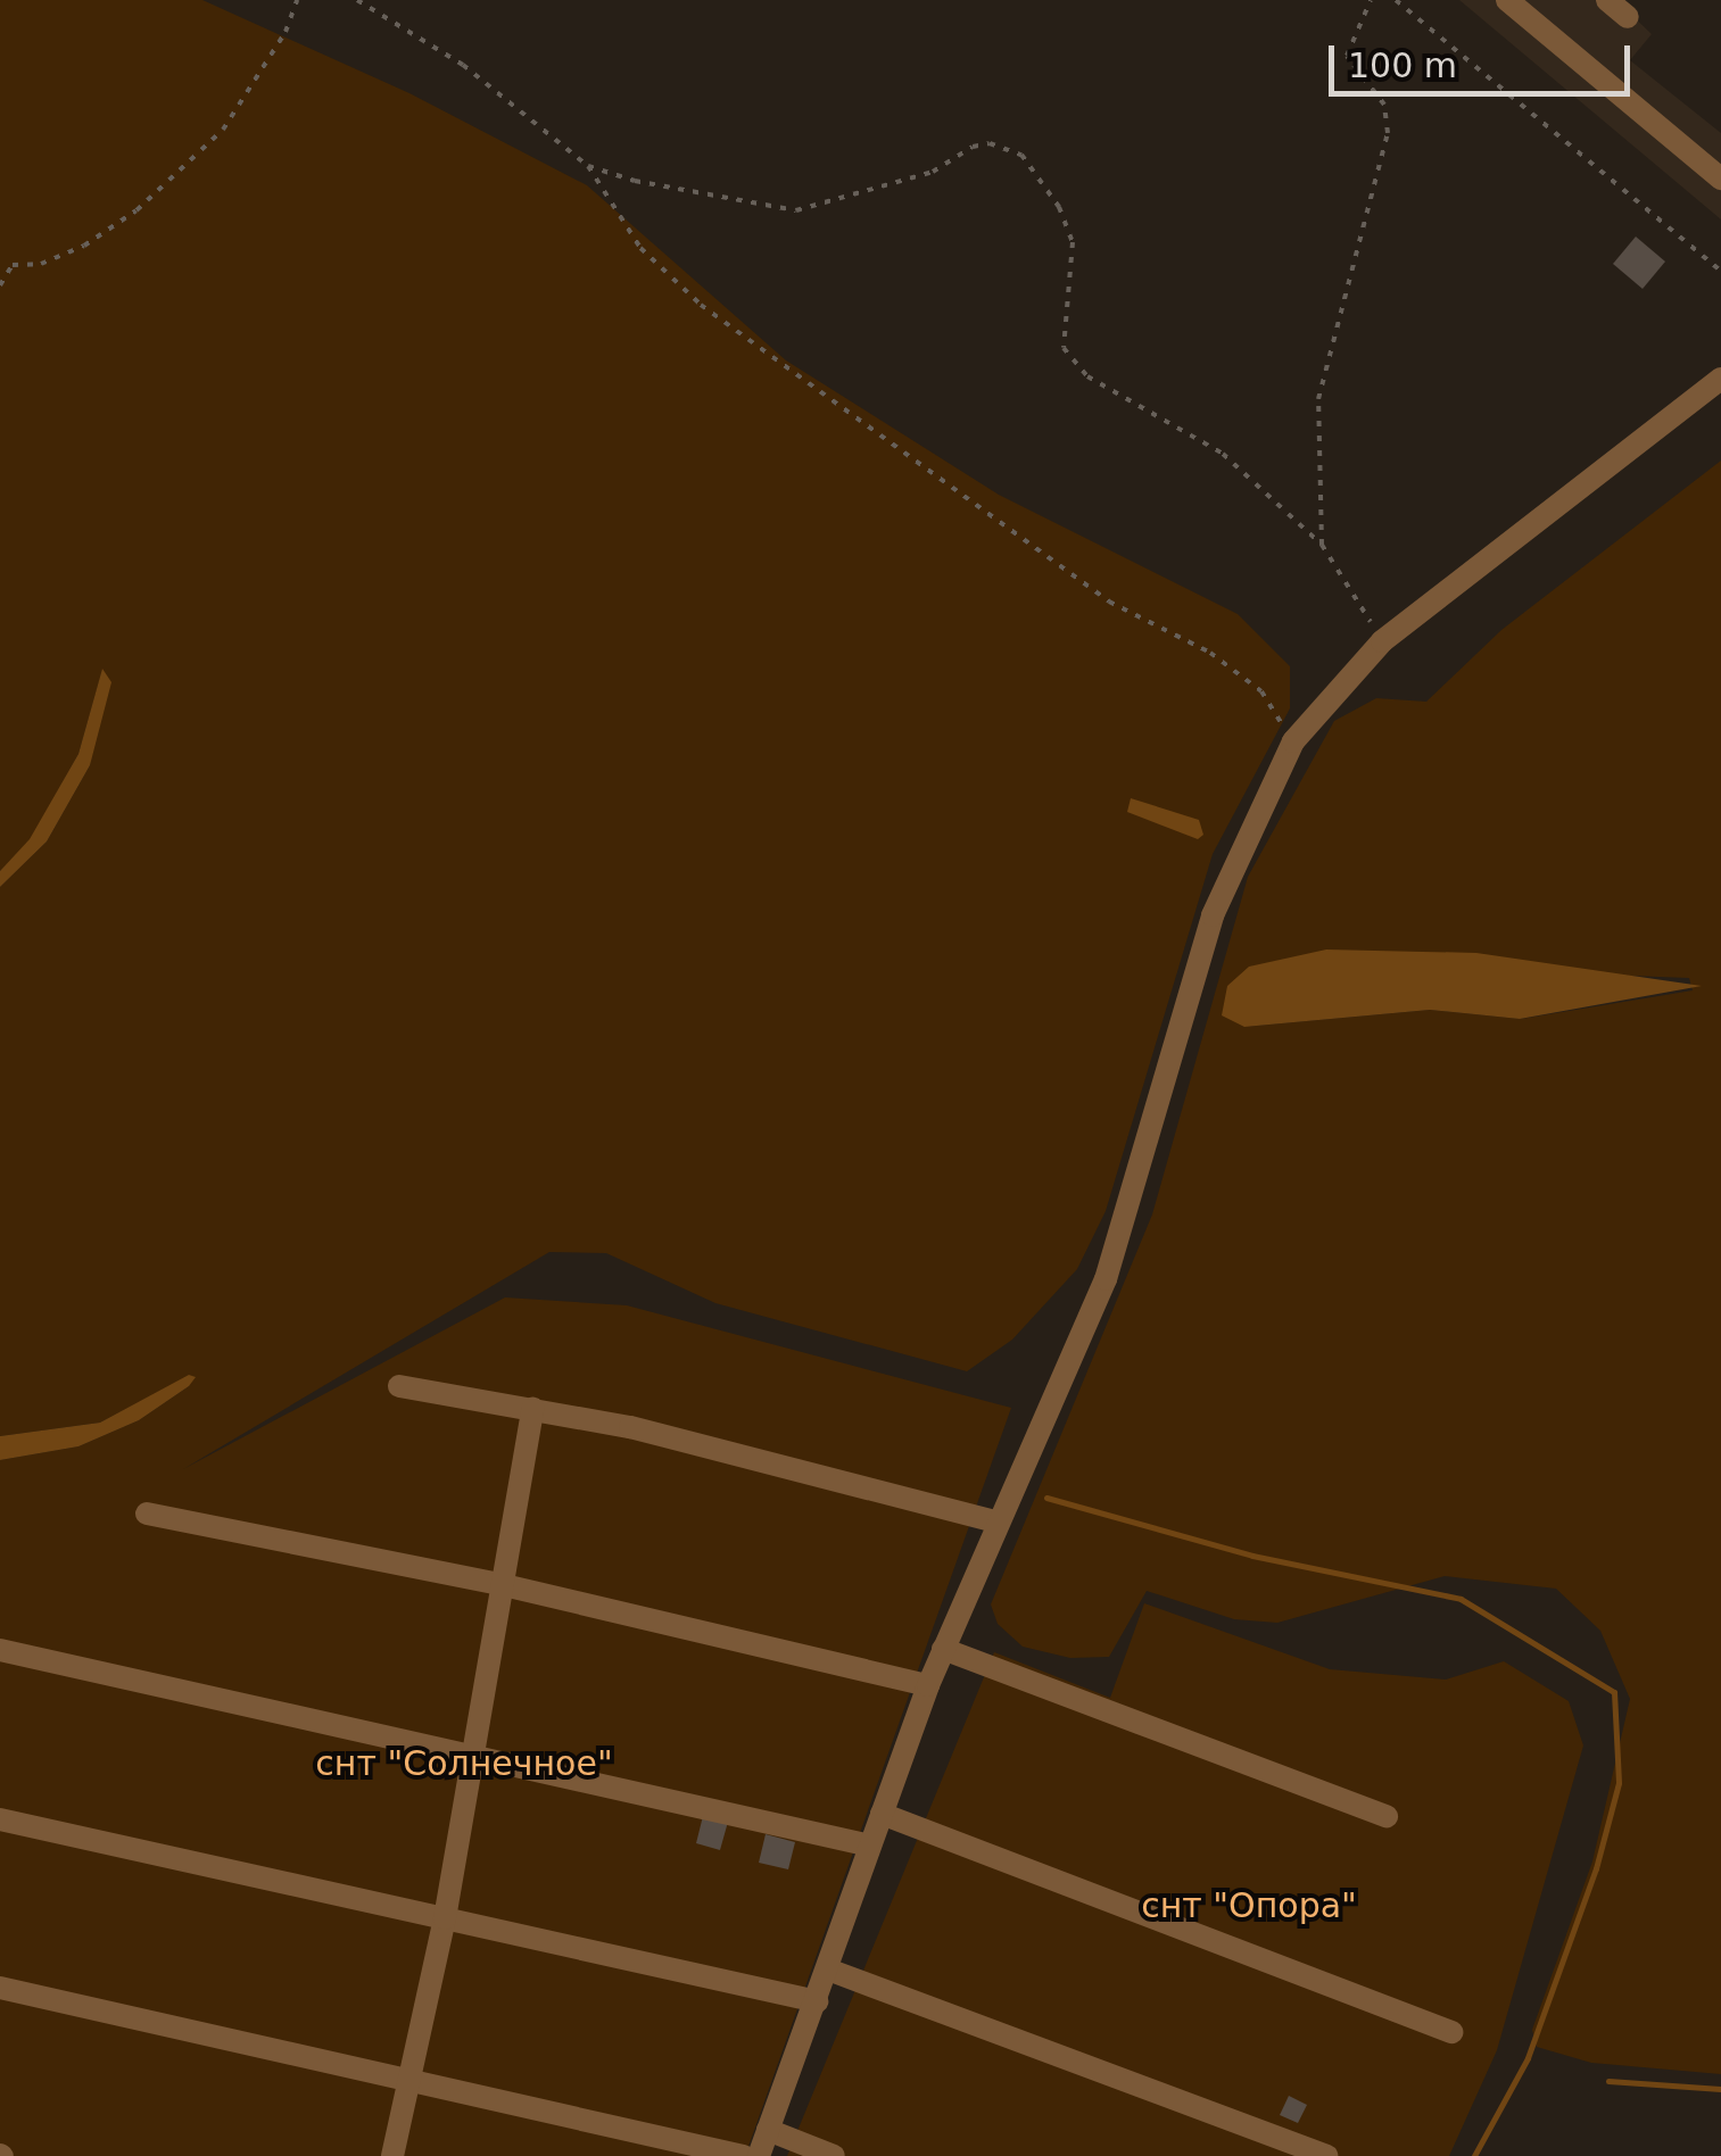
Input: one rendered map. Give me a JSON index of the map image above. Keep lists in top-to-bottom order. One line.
{"parks":["снт \"Солнечное\"","снт \"Опора\""],"scale_bar":"100 m"}
